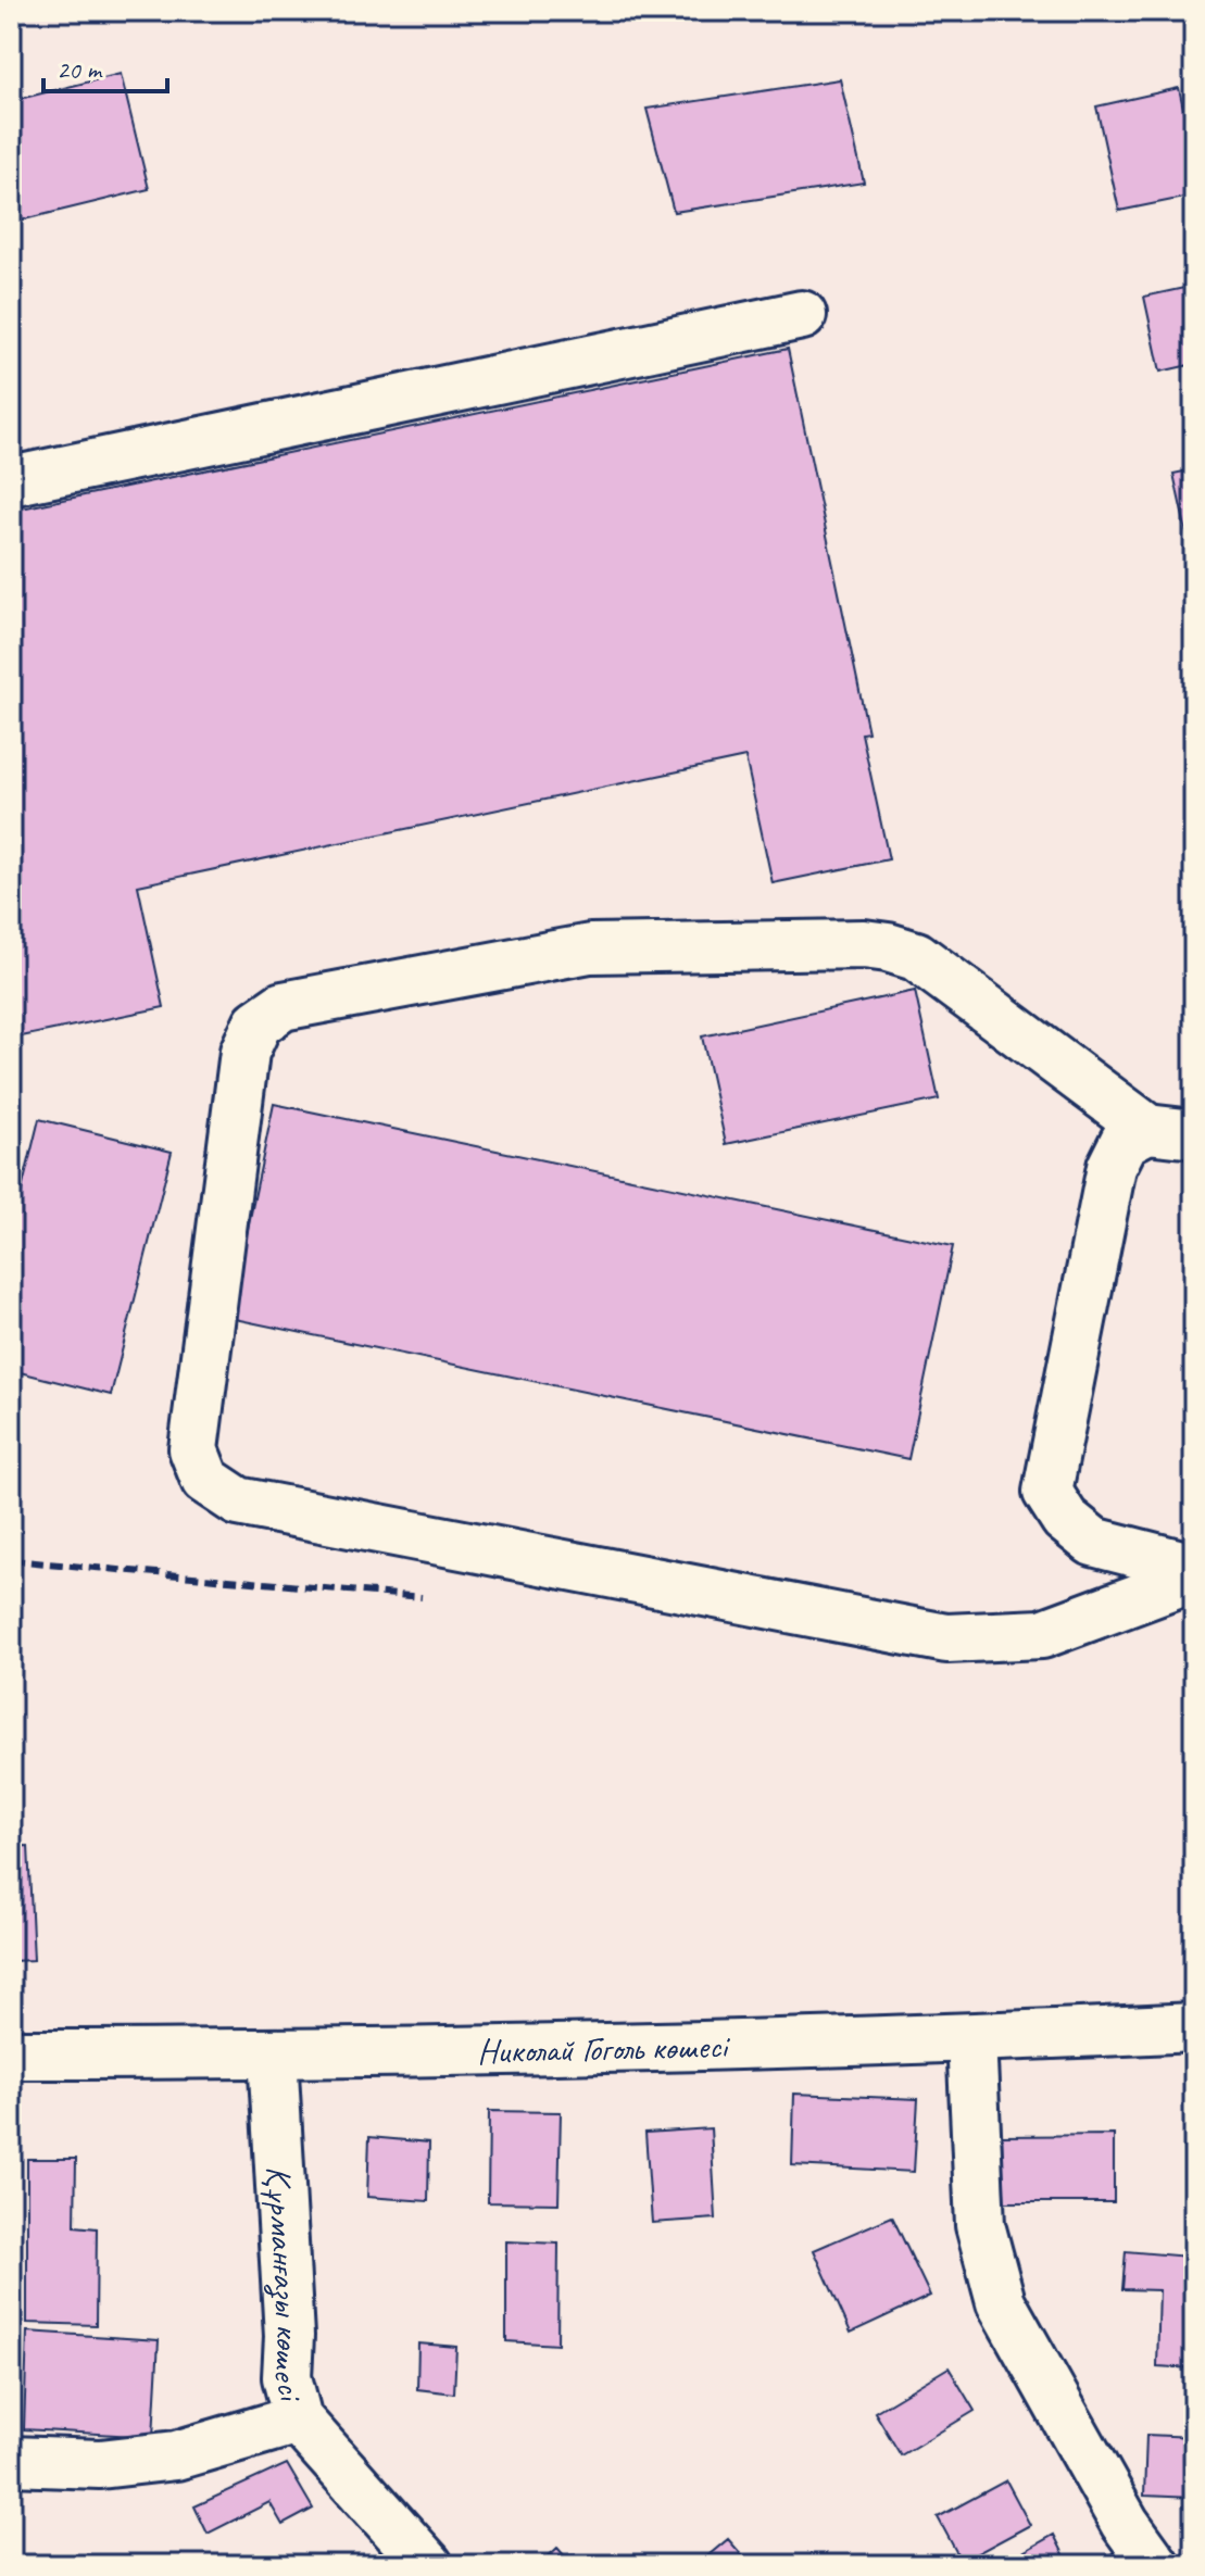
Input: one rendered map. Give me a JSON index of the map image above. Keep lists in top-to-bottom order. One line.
{"streets":{"street":["Николай Гоголь көшесі","Құрманғазы көшесі"]},"crossings":[["Николай Гоголь көшесі","Құрманғазы көшесі"]],"scale_bar":"20 m"}
